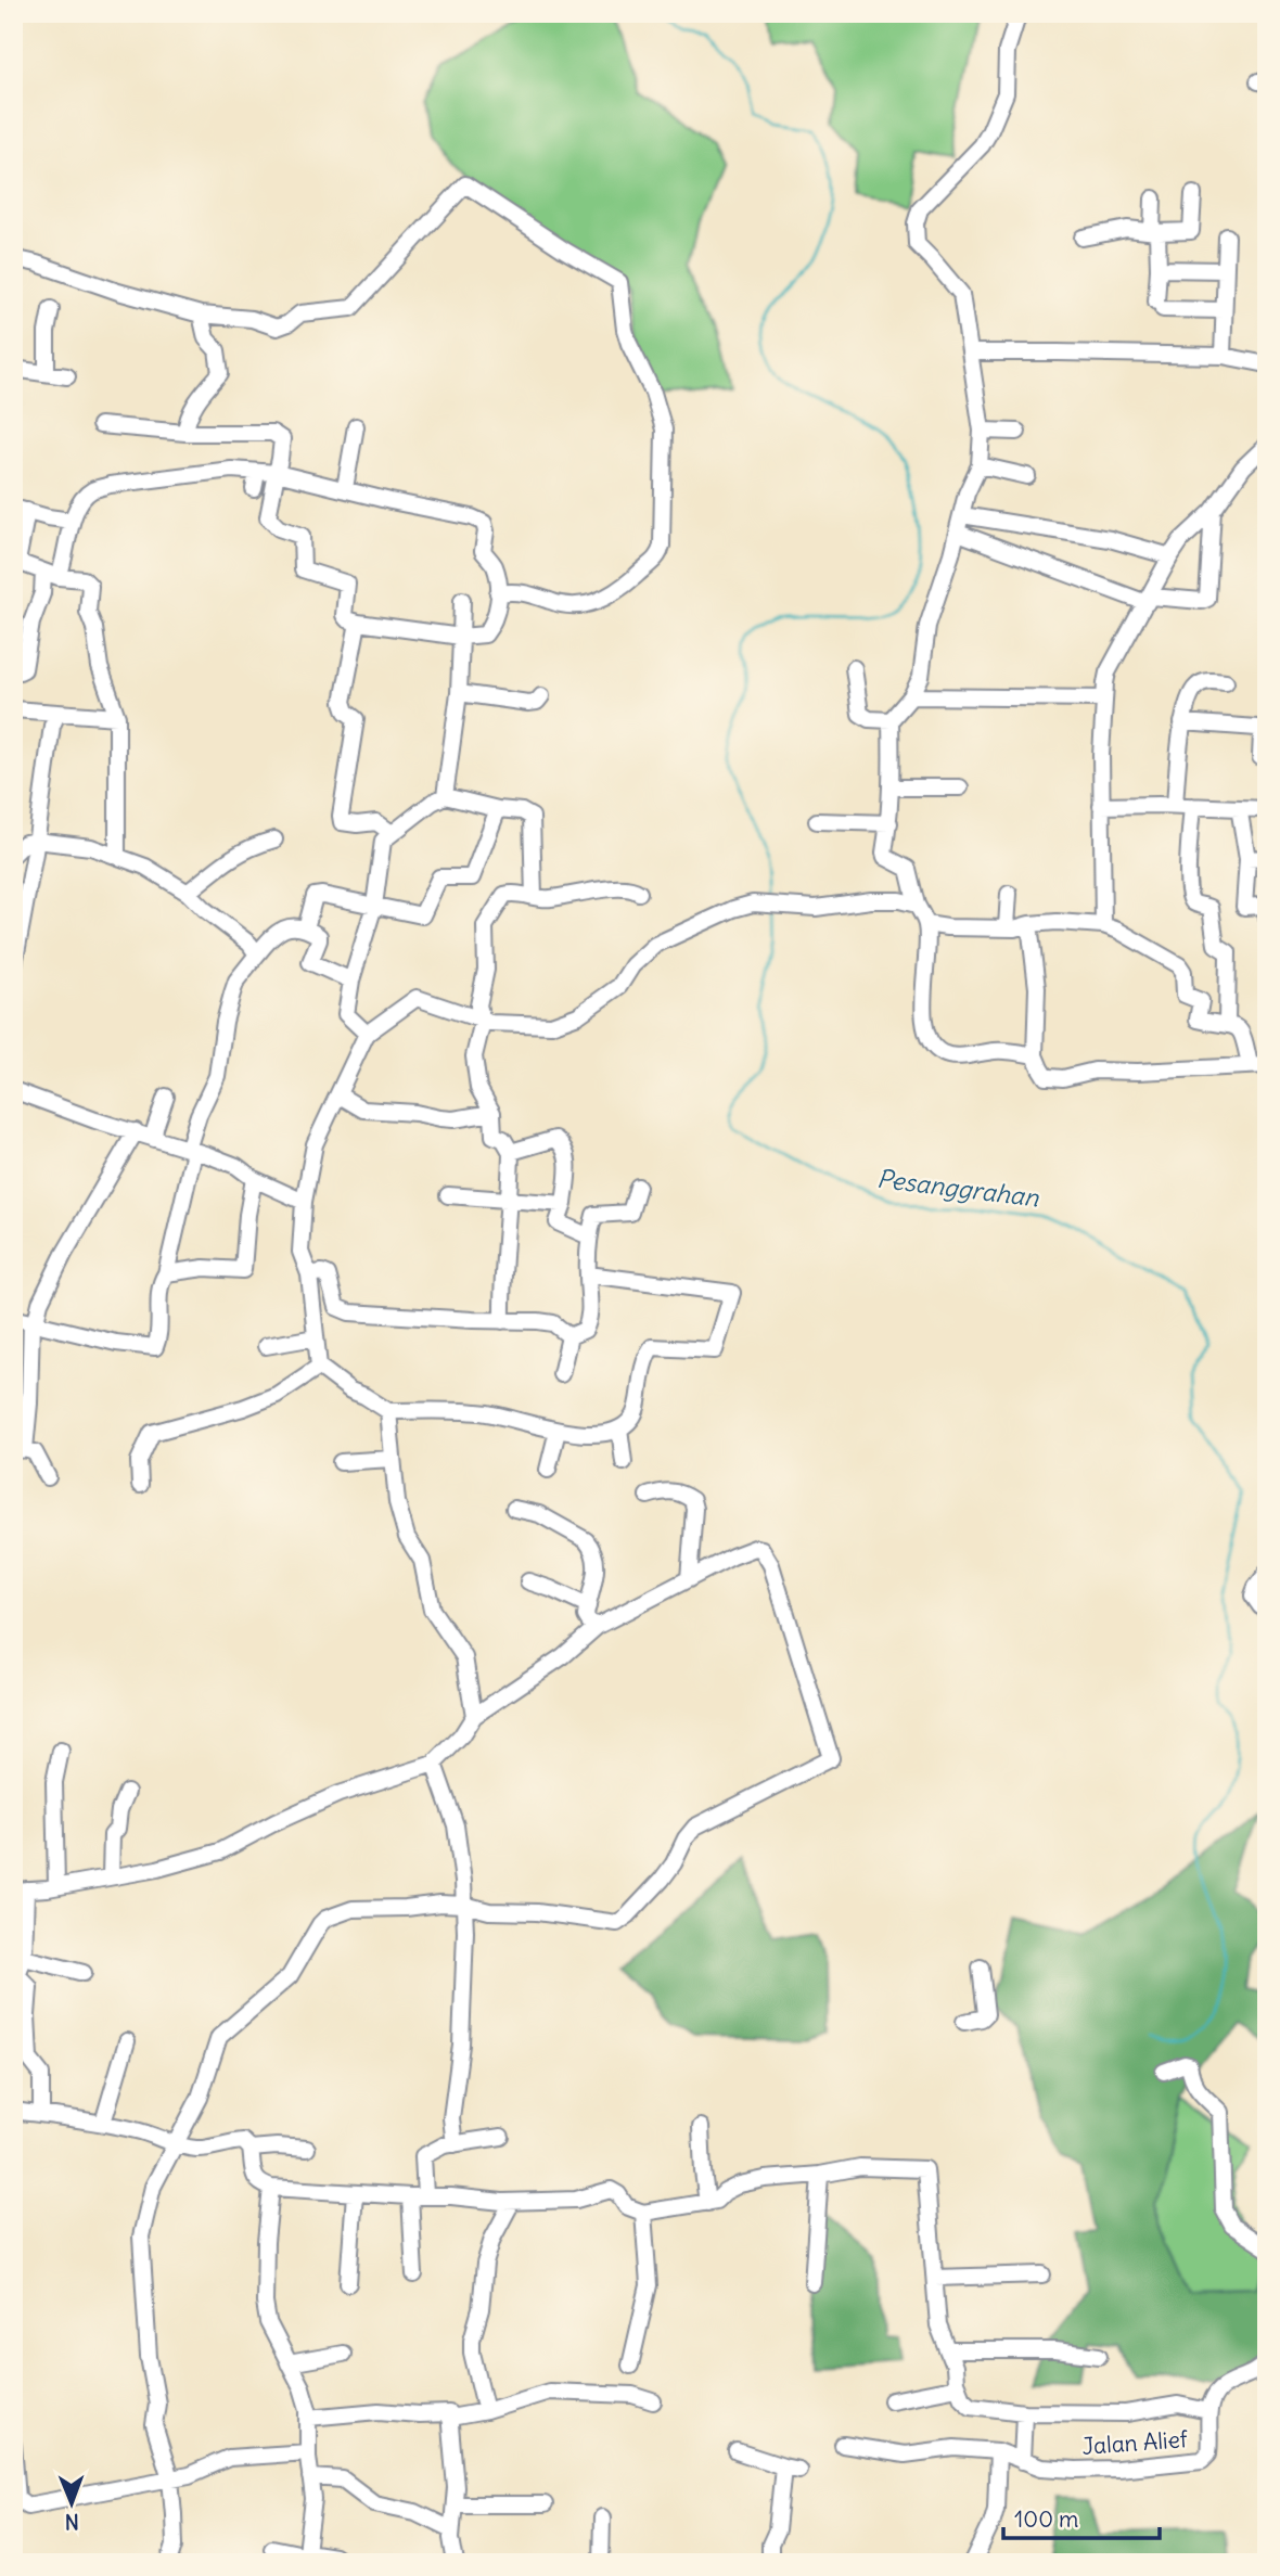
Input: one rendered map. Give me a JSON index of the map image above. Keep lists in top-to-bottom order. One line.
{"streets":{"street":["Jalan Alief"]},"water":["Pesanggrahan"],"scale_bar":"100 m","north":"bottom"}
